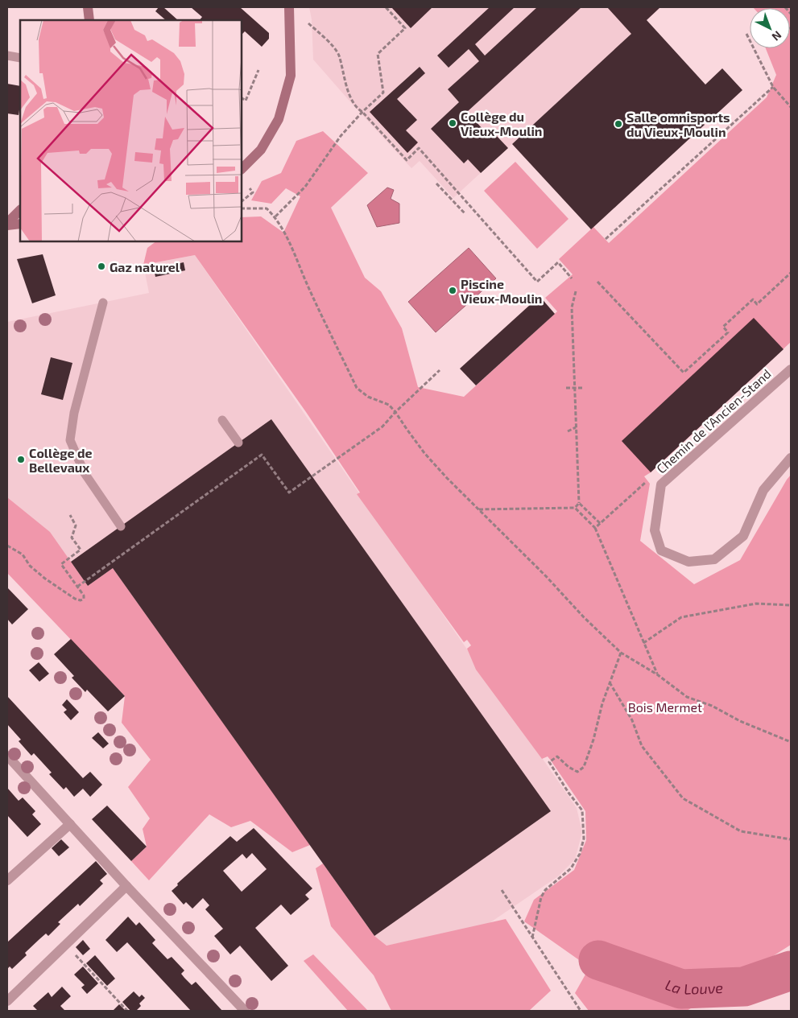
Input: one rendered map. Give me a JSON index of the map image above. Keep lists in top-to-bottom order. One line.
{"streets":{"street":["Chemin de l'Ancien-Stand"]},"water":["La Louve"],"parks":["Bois Mermet"],"places":["Collège du Vieux-Moulin","Salle omnisports du Vieux-Moulin","Gaz naturel","Piscine Vieux-Moulin","Collège de Bellevaux"],"north":"bottom right"}
